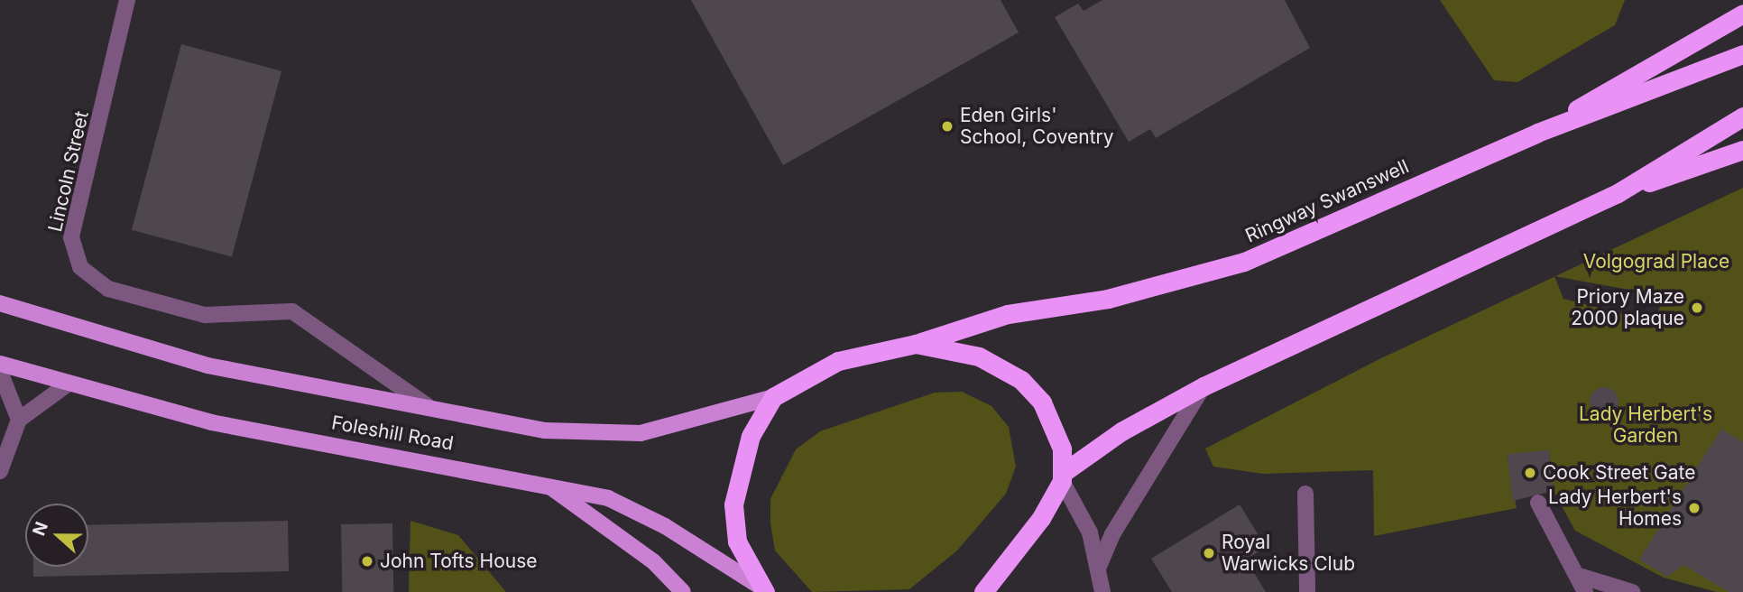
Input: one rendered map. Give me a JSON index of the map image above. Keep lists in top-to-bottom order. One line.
{"streets":{"highway":["Ringway Swanswell"],"main road":["Foleshill Road"],"street":["Lincoln Street"]},"crossings":[["Lincoln Street","Foleshill Road"],["Ringway Swanswell","Foleshill Road"]],"parks":["Volgograd Place","Lady Herbert's Garden"],"places":["Eden Girls' School, Coventry","Priory Maze 2000 plaque","Cook Street Gate","Lady Herbert's Homes","Royal Warwicks Club","John Tofts House"],"north":"left"}
